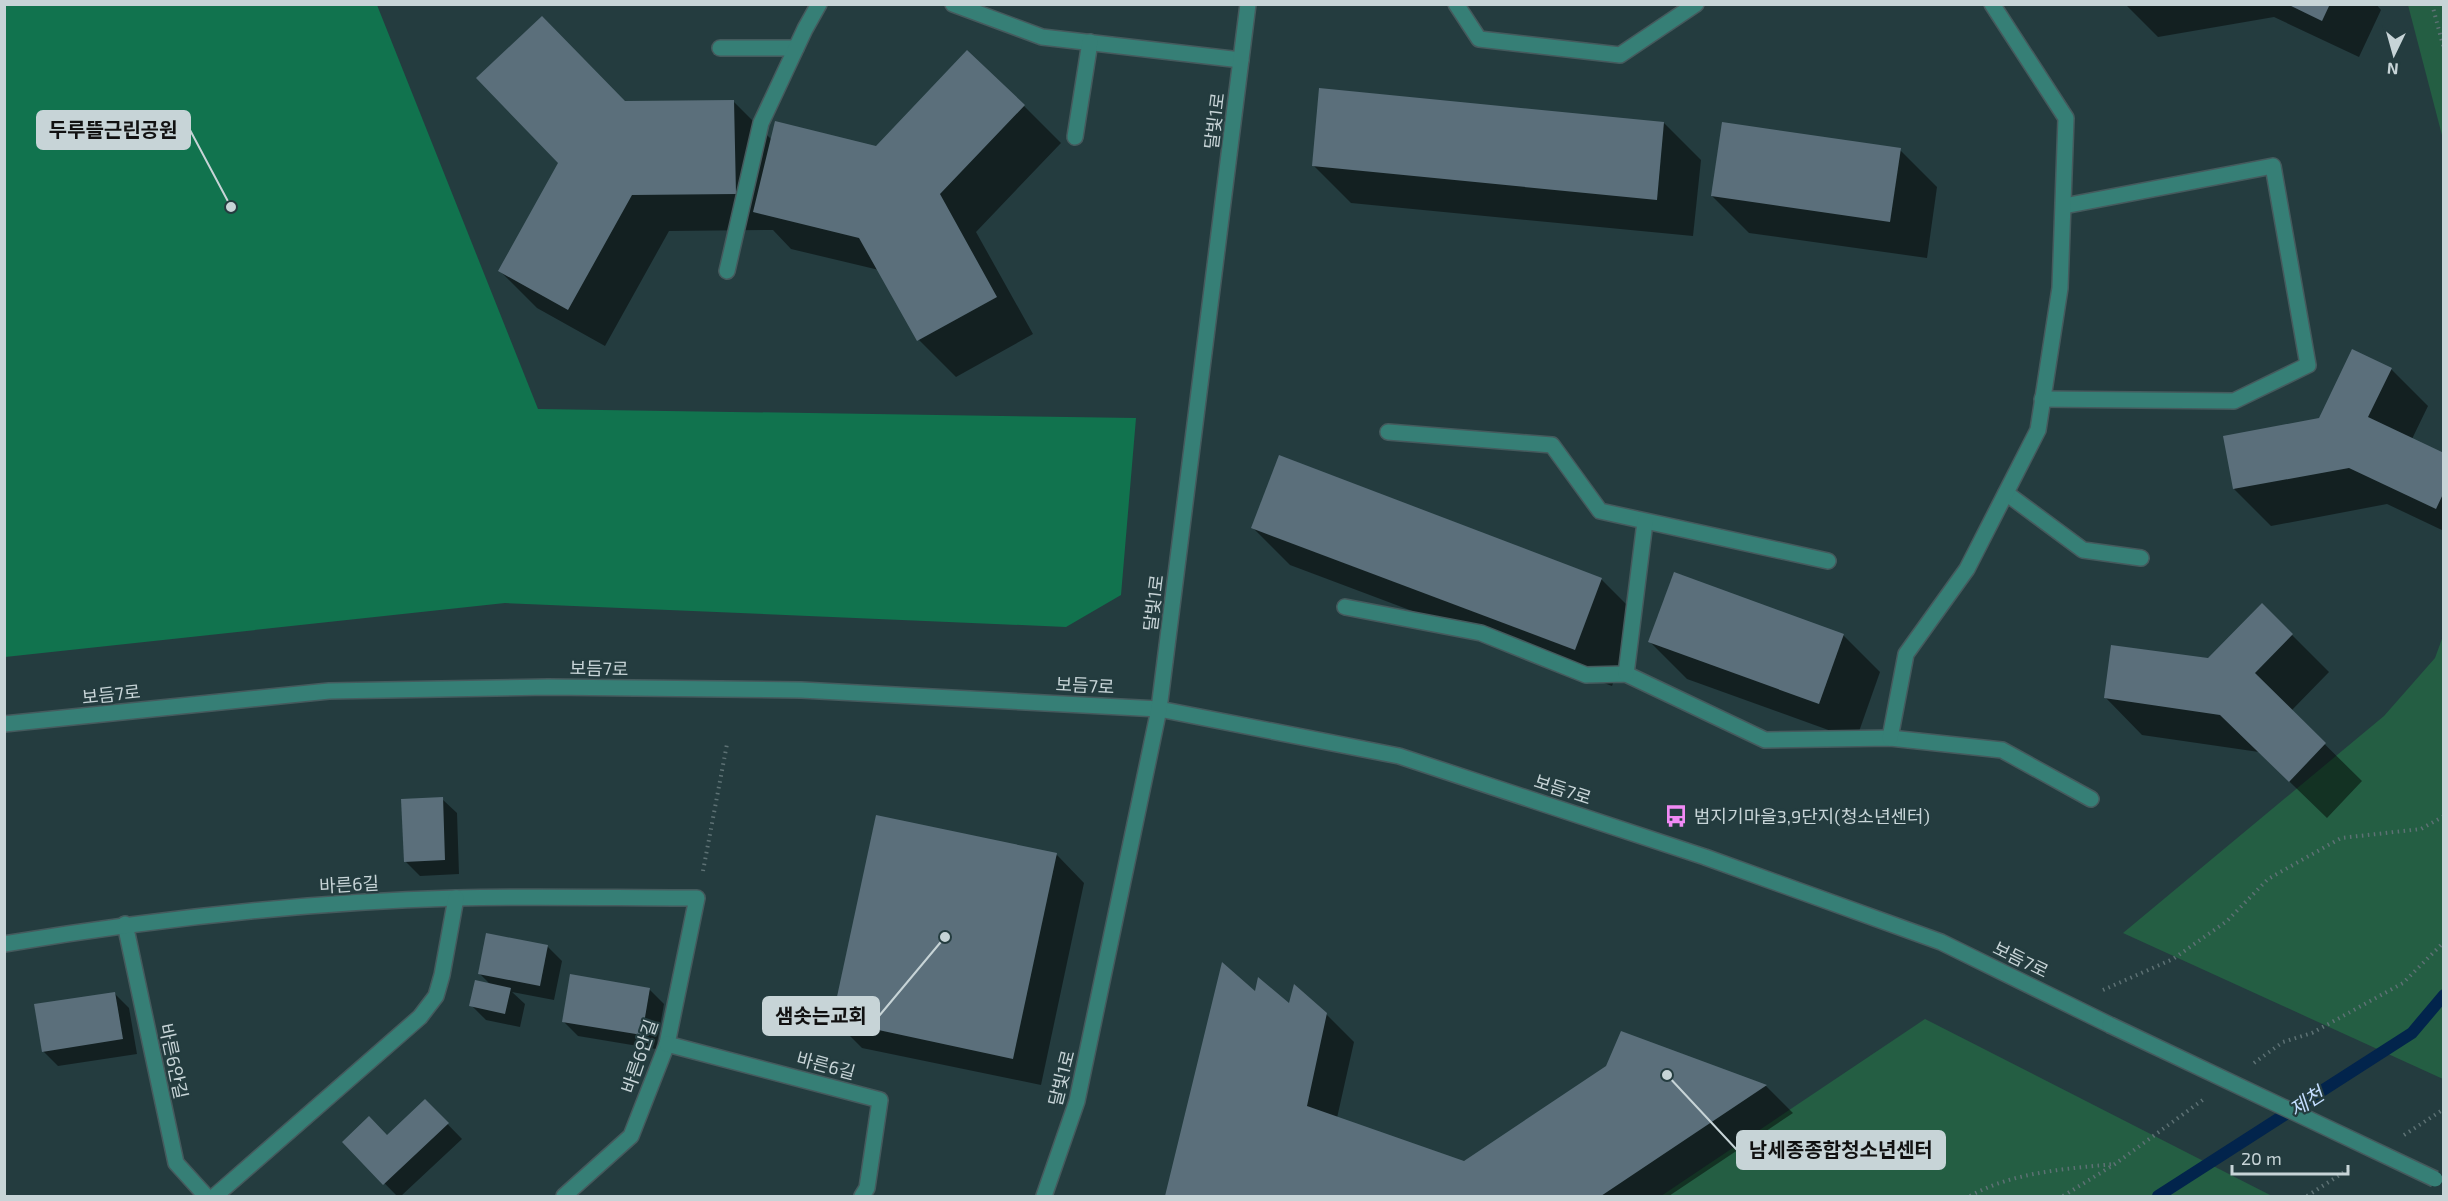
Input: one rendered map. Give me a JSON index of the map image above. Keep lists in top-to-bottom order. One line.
{"streets":{"street":["달빛1로","보듬7로","바른6길","바른6안길"]},"crossings":[["달빛1로","보듬7로"],["바른6길","바른6안길"]],"water":["제천"],"places":{"other":["두루뜰근린공원","샘솟는교회","남세종종합청소년센터"],"bus stop":["범지기마을3,9단지(청소년센터)"]},"scale_bar":"20 m","north":"bottom"}
